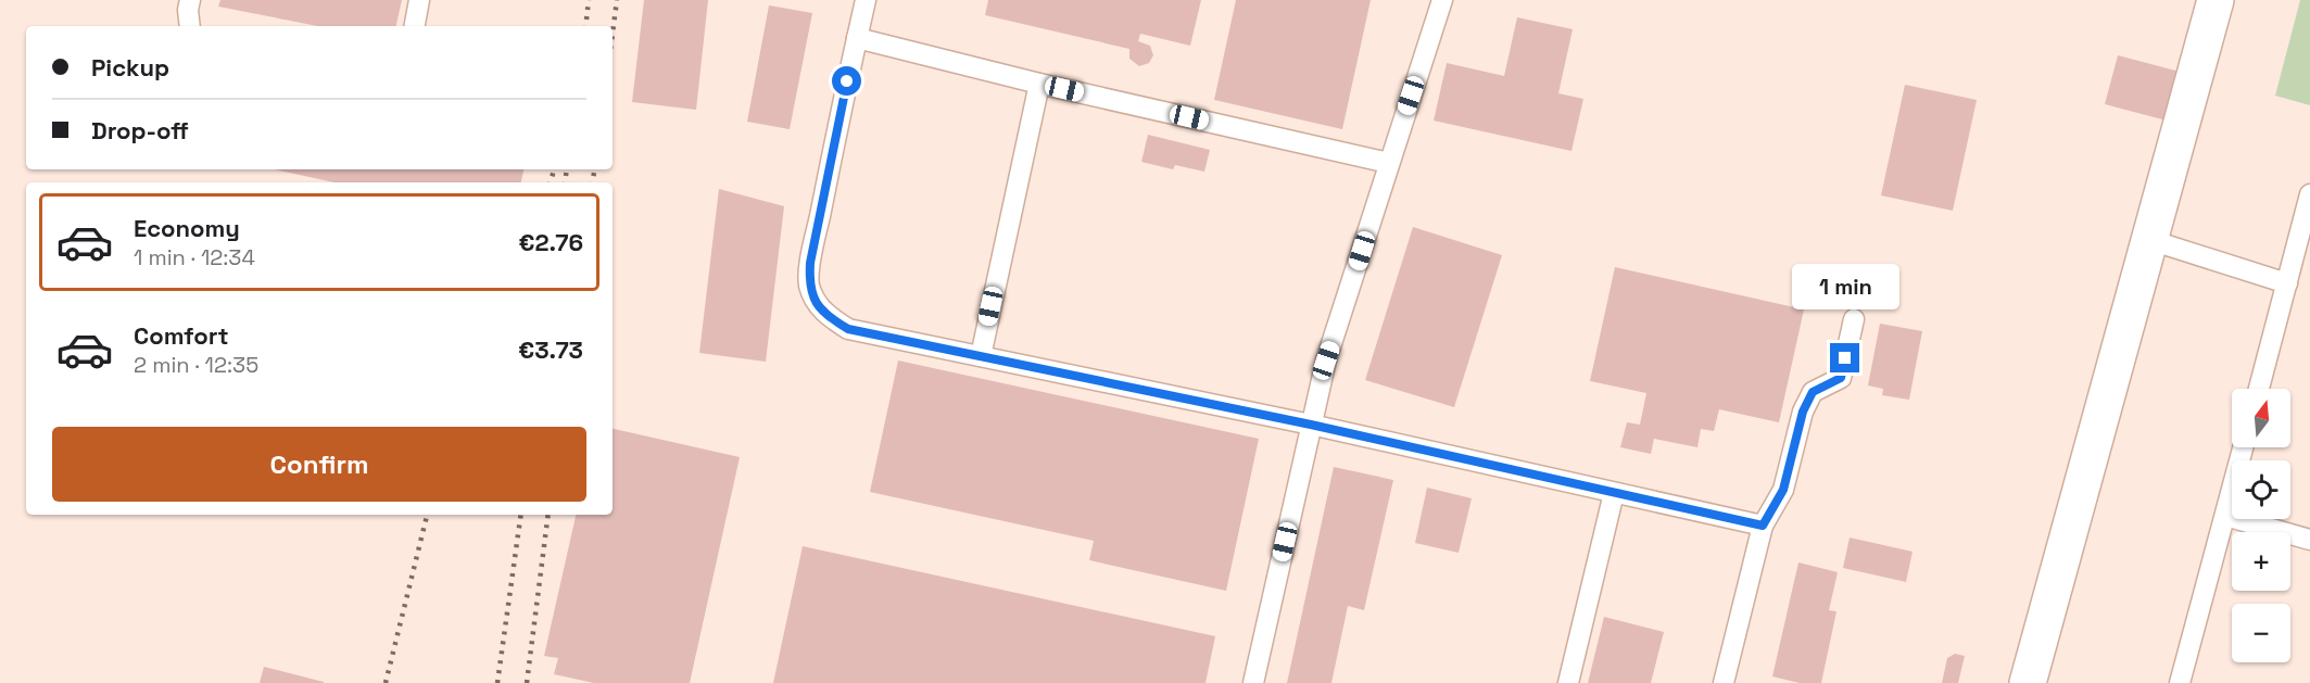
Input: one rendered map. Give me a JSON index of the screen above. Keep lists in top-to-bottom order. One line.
{"north":"top","page":{"banner":["Pickup","Drop-off"],"list":[{"name":"Economy","note":"1 min · 12:34","value":"€2.76"},{"name":"Comfort","note":"2 min · 12:35","value":"€3.73"}],"bubble":"1 min","map_buttons":["+","−"],"buttons":"Confirm"}}
